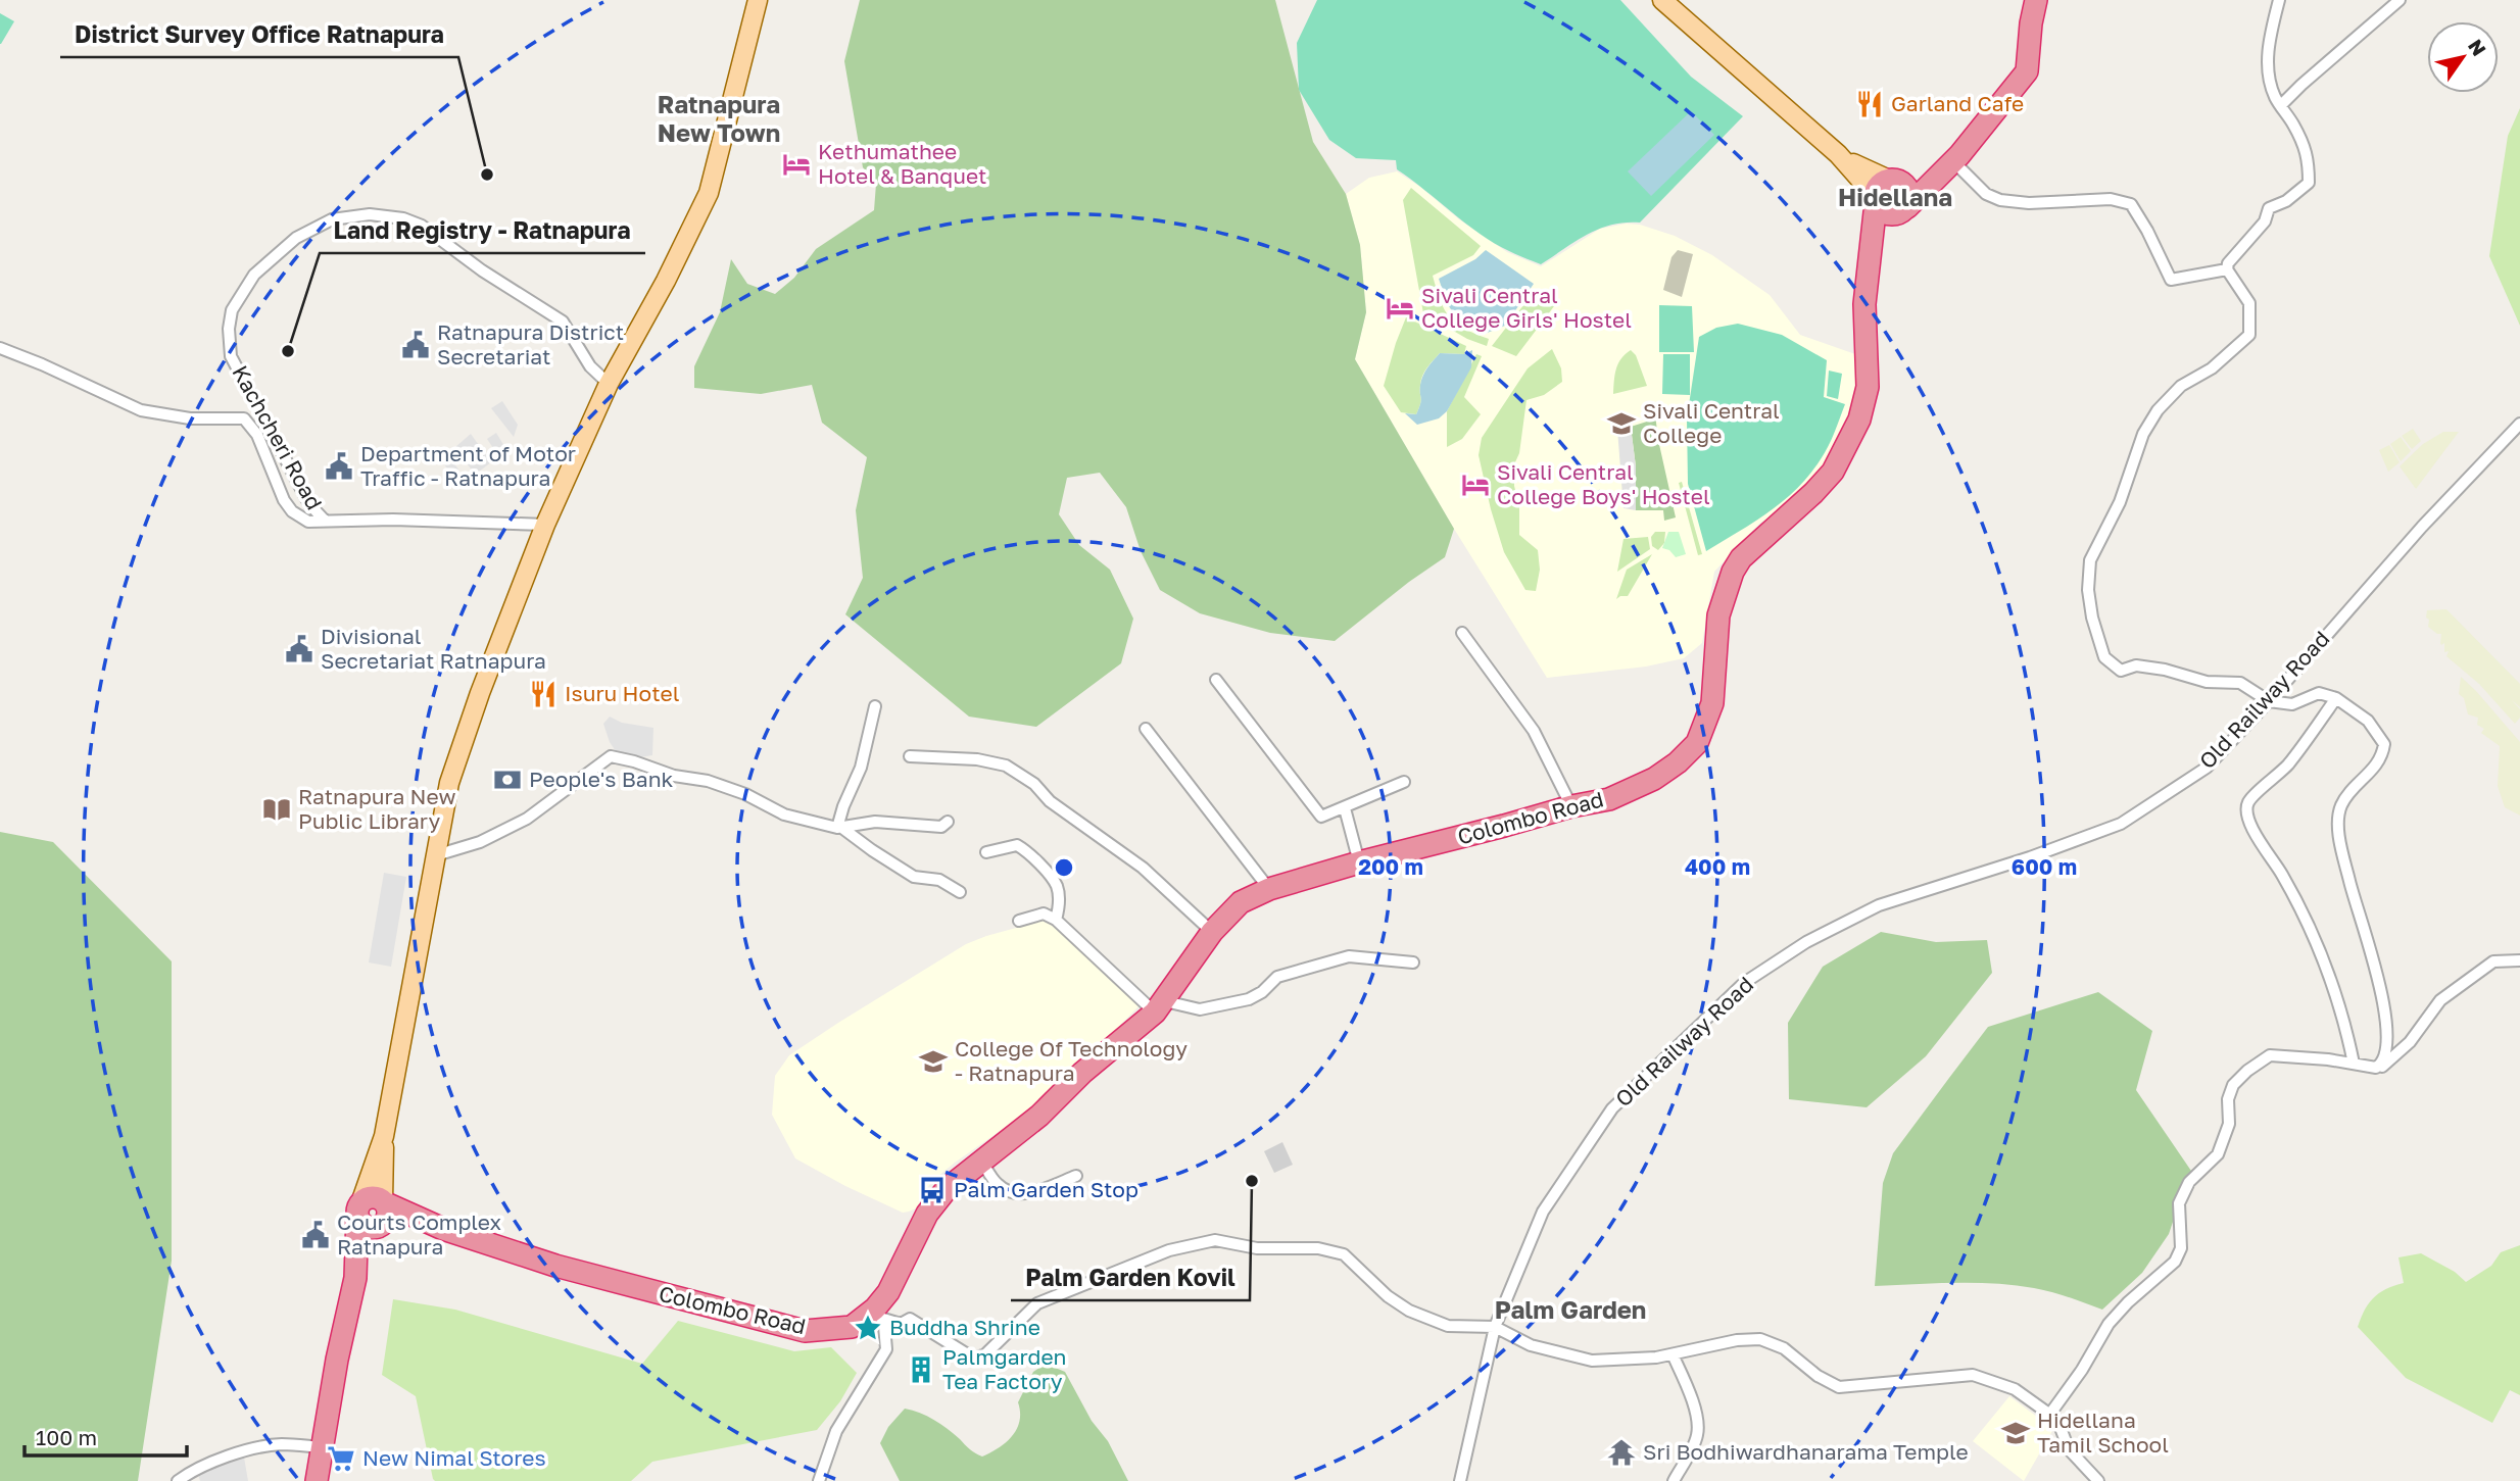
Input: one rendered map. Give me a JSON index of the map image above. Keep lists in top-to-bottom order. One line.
{"streets":{"highway":["Colombo Road"],"street":["Kachcheri Road","Old Railway Road"]},"districts":["Ratnapura New Town","Hidellana","Palm Garden"],"places":{"restaurant":["Garland Cafe","Isuru Hotel"],"hotel":["Kethumathee Hotel & Banquet","Sivali Central College Girls' Hostel","Sivali Central College Boys' Hostel"],"other":["District Survey Office Ratnapura","Land Registry - Ratnapura","Palm Garden Kovil"],"public building":["Ratnapura District Secretariat","Department of Motor Traffic - Ratnapura","Divisional Secretariat Ratnapura","Courts Complex Ratnapura"],"school or university":["Sivali Central College","College Of Technology - Ratnapura","Hidellana Tamil School"],"bank":["People's Bank"],"library":["Ratnapura New Public Library"],"bus stop":["Palm Garden Stop"],"place":["Buddha Shrine"],"building":["Palmgarden Tea Factory"],"temple":["Sri Bodhiwardhanarama Temple"],"supermarket":["New Nimal Stores"]},"scale_bar":"100 m","north":"top right","rings":["200 m","400 m","600 m"]}
